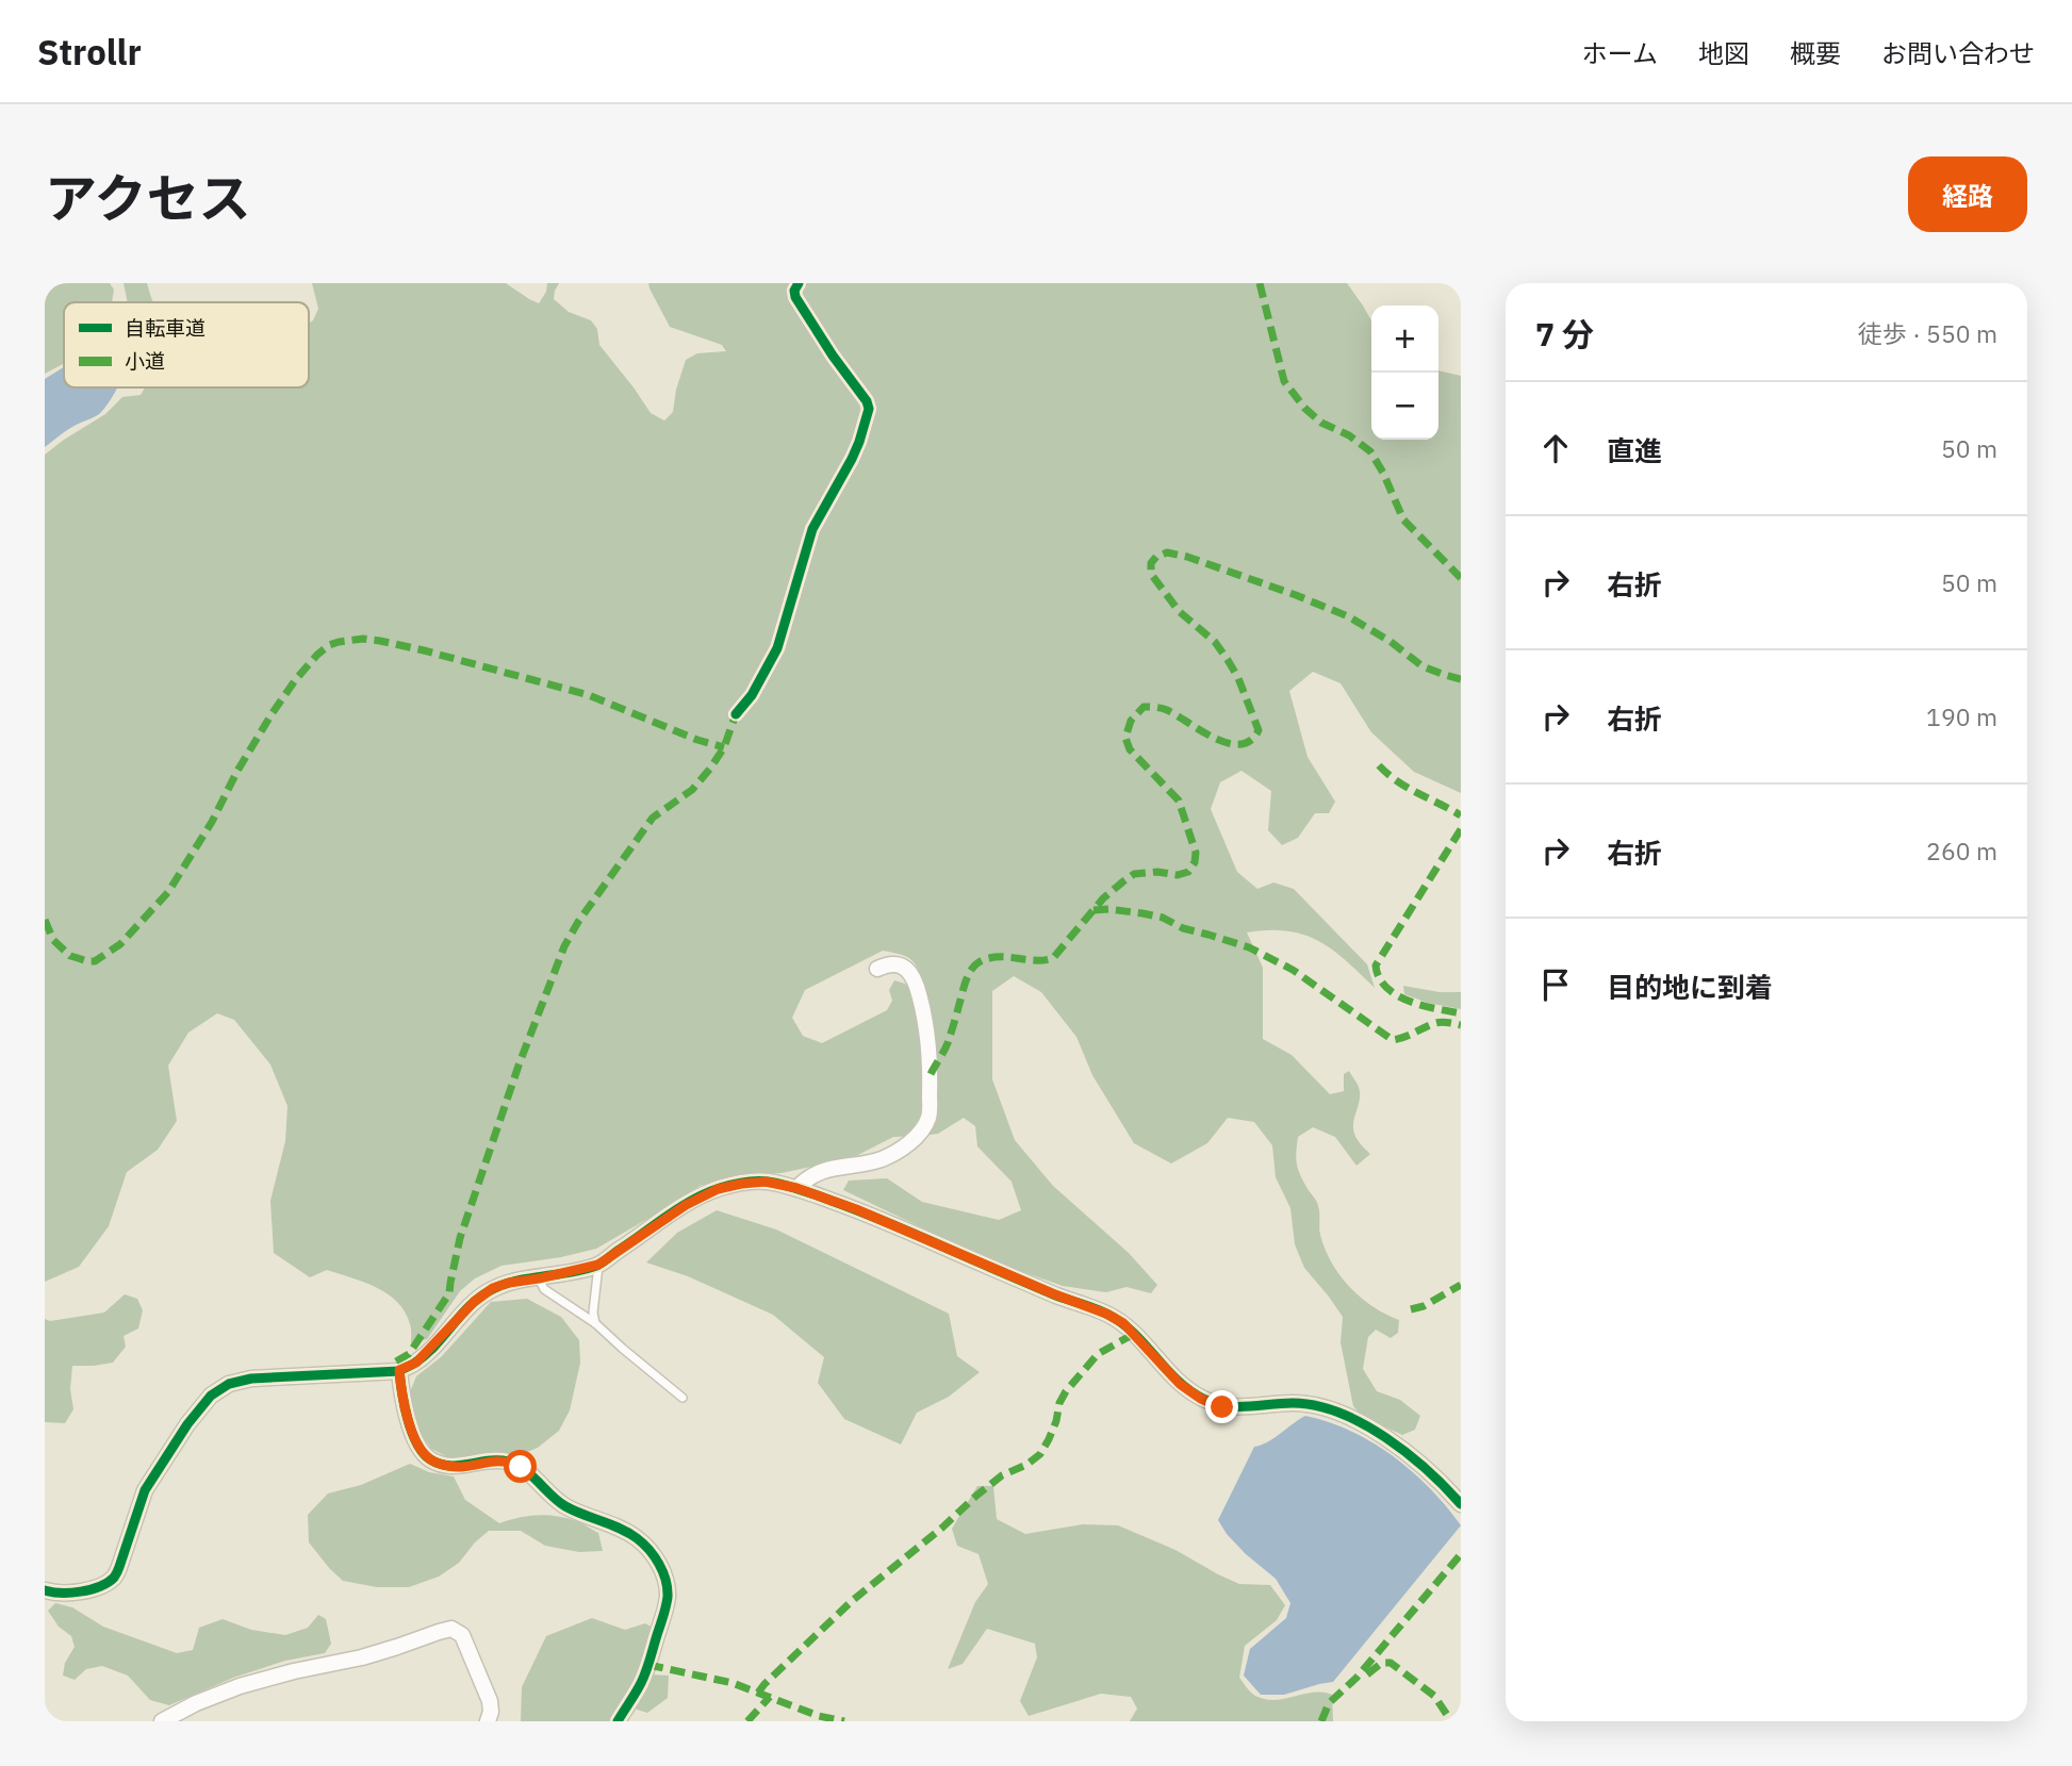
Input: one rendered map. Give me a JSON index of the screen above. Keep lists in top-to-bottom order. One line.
{"legend":["自転車道","小道"],"page":{"header":"Strollr","nav":["ホーム","地図","概要","お問い合わせ"],"title":"アクセス","buttons":"経路","heading":["7 分","徒歩 · 550 m"],"map_buttons":["+","−"],"list":[["直進","50 m"],["右折","50 m"],["右折","190 m"],["右折","260 m"],"目的地に到着"]}}
